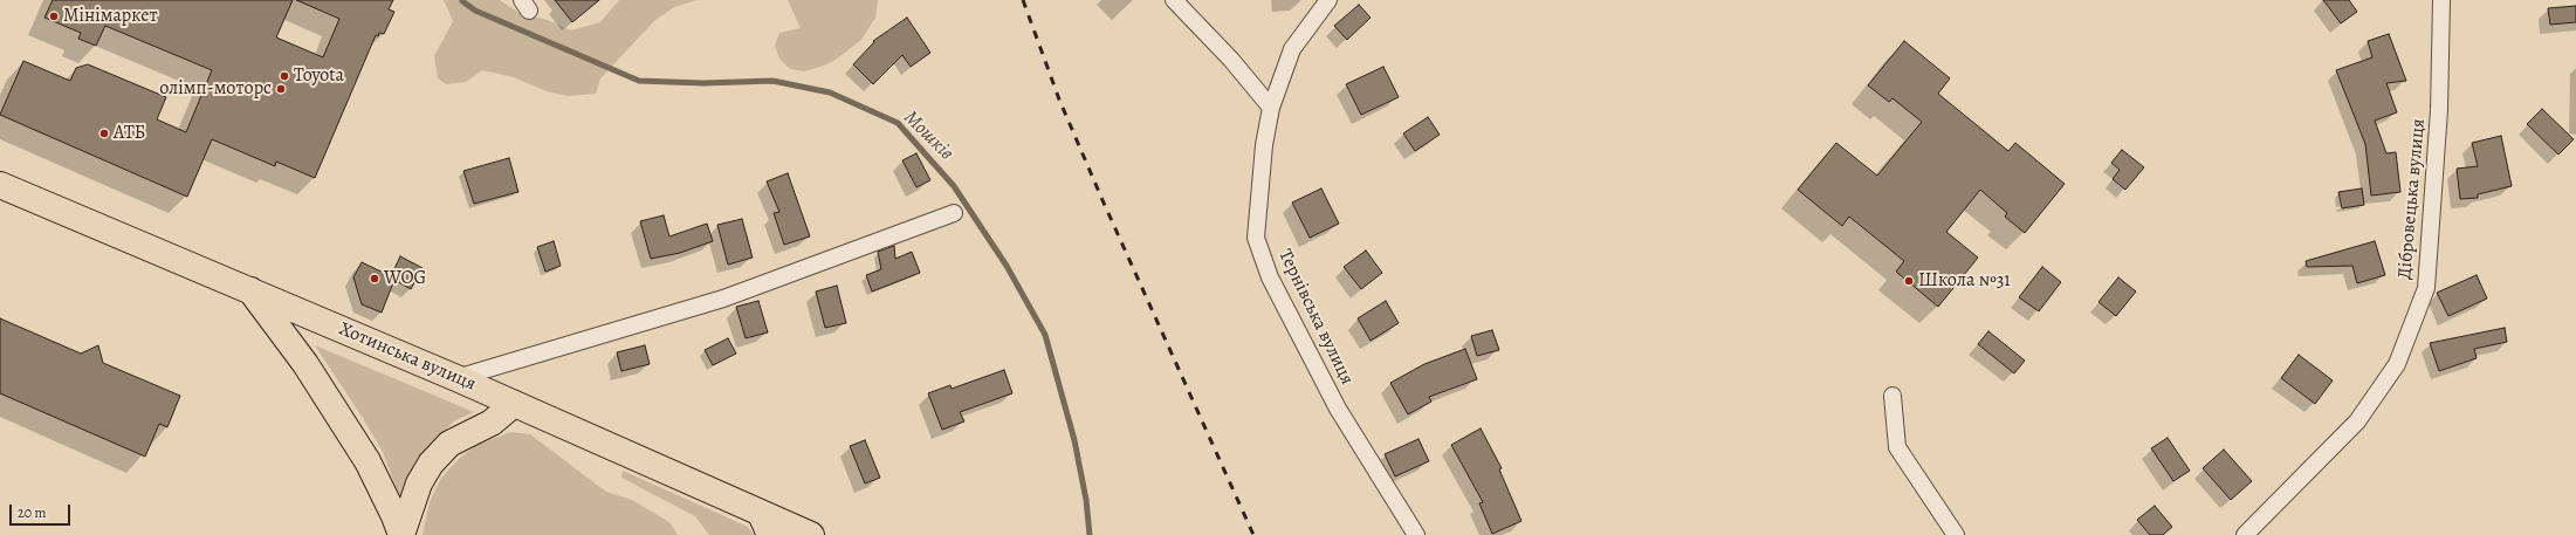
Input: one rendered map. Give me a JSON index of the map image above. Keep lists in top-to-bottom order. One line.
{"streets":{"main road":["Хотинська вулиця"],"street":["Дібровецька вулиця","Тернівська вулиця"]},"water":["Мошків"],"places":["Мінімаркет","Toyota","олімп-моторс","АТБ","WOG","Школа №31"],"scale_bar":"20 m"}
